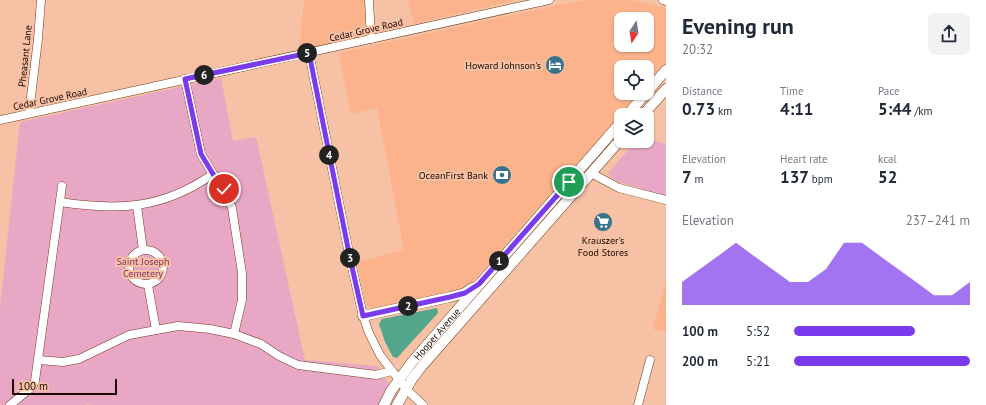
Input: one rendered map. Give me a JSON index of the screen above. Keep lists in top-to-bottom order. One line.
{"streets":{"main road":["Hooper Avenue"],"street":["Cedar Grove Road","Pheasant Lane"]},"crossings":[["Cedar Grove Road","Pheasant Lane"]],"parks":["Saint Joseph Cemetery"],"places":{"hotel":["Howard Johnson's"],"bank":["OceanFirst Bank"],"supermarket":["Krauszer's Food Stores"]},"scale_bar":"100 m","north":"bottom","page":{"heading":["Evening run","20:32"],"pins":["5","6","4","3","1","2"],"stats":[["Distance","0.73 km"],["Time","4:11"],["Pace","5:44 /km"],["Elevation","7 m"],["Heart rate","137 bpm"],["kcal","52"]],"chart":["Elevation","237–241 m"],"list":[{"name":"100 m","note":"5:52"},{"name":"200 m","note":"5:21"}],"scale":"100 m"}}
